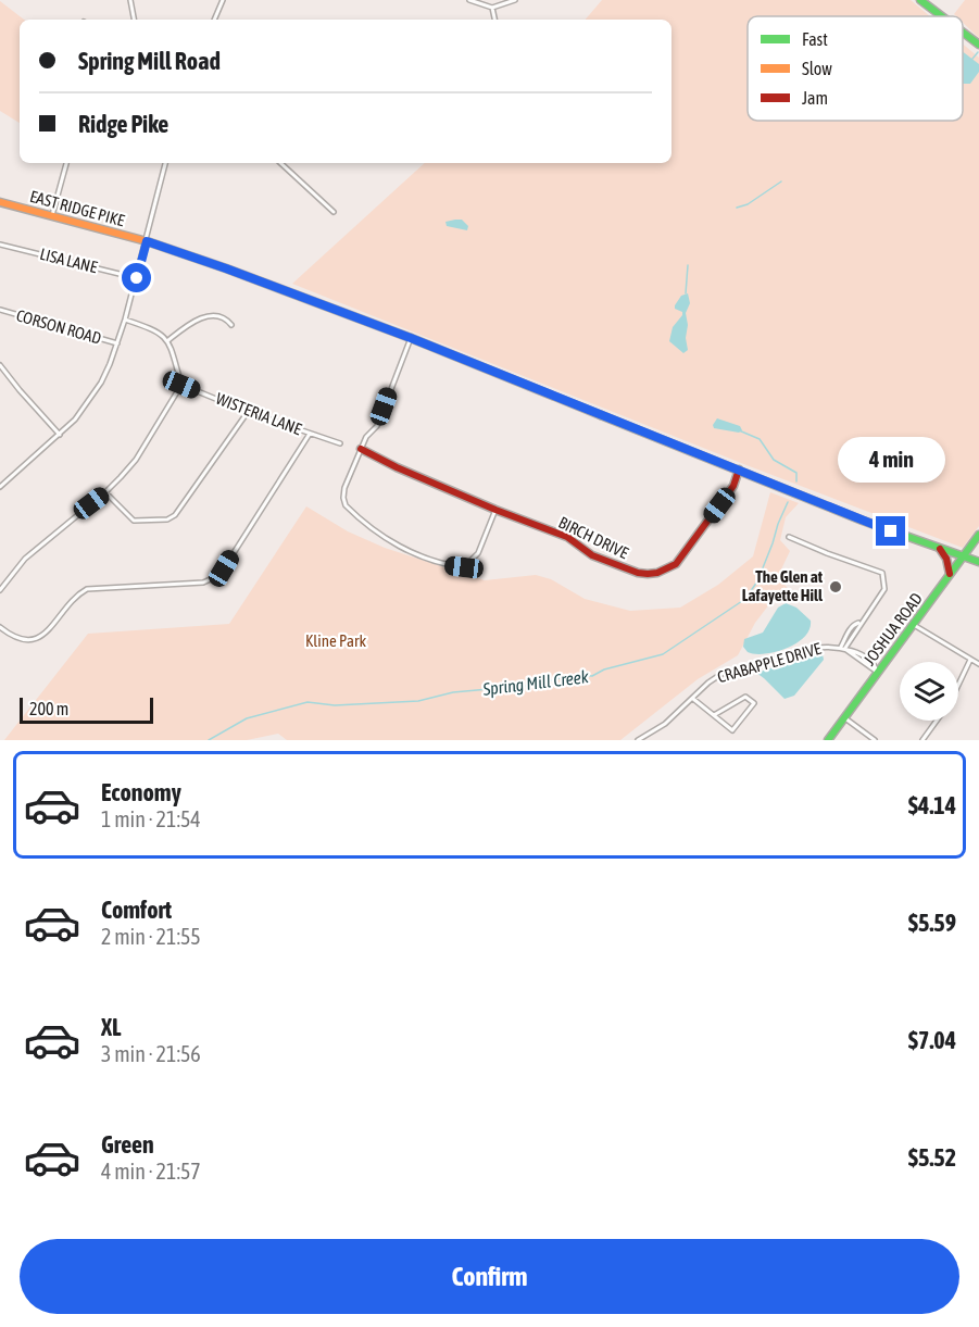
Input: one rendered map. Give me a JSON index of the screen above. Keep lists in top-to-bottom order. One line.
{"streets":{"main road":["EAST RIDGE PIKE","BIRCH DRIVE","JOSHUA ROAD"],"street":["LISA LANE","CORSON ROAD","WISTERIA LANE","CRABAPPLE DRIVE"]},"crossings":[["EAST RIDGE PIKE","BIRCH DRIVE"],["EAST RIDGE PIKE","JOSHUA ROAD"],["JOSHUA ROAD","CRABAPPLE DRIVE"]],"water":["Spring Mill Creek"],"parks":["Kline Park"],"places":["The Glen at Lafayette Hill"],"legend":["Fast","Slow","Jam"],"scale_bar":"200 m","page":{"banner":["Spring Mill Road","Ridge Pike"],"bubble":"4 min","scale":"200 m","list":[{"name":"Economy","note":"1 min · 21:54","value":"$4.14"},{"name":"Comfort","note":"2 min · 21:55","value":"$5.59"},{"name":"XL","note":"3 min · 21:56","value":"$7.04"},{"name":"Green","note":"4 min · 21:57","value":"$5.52"}],"buttons":"Confirm"}}
